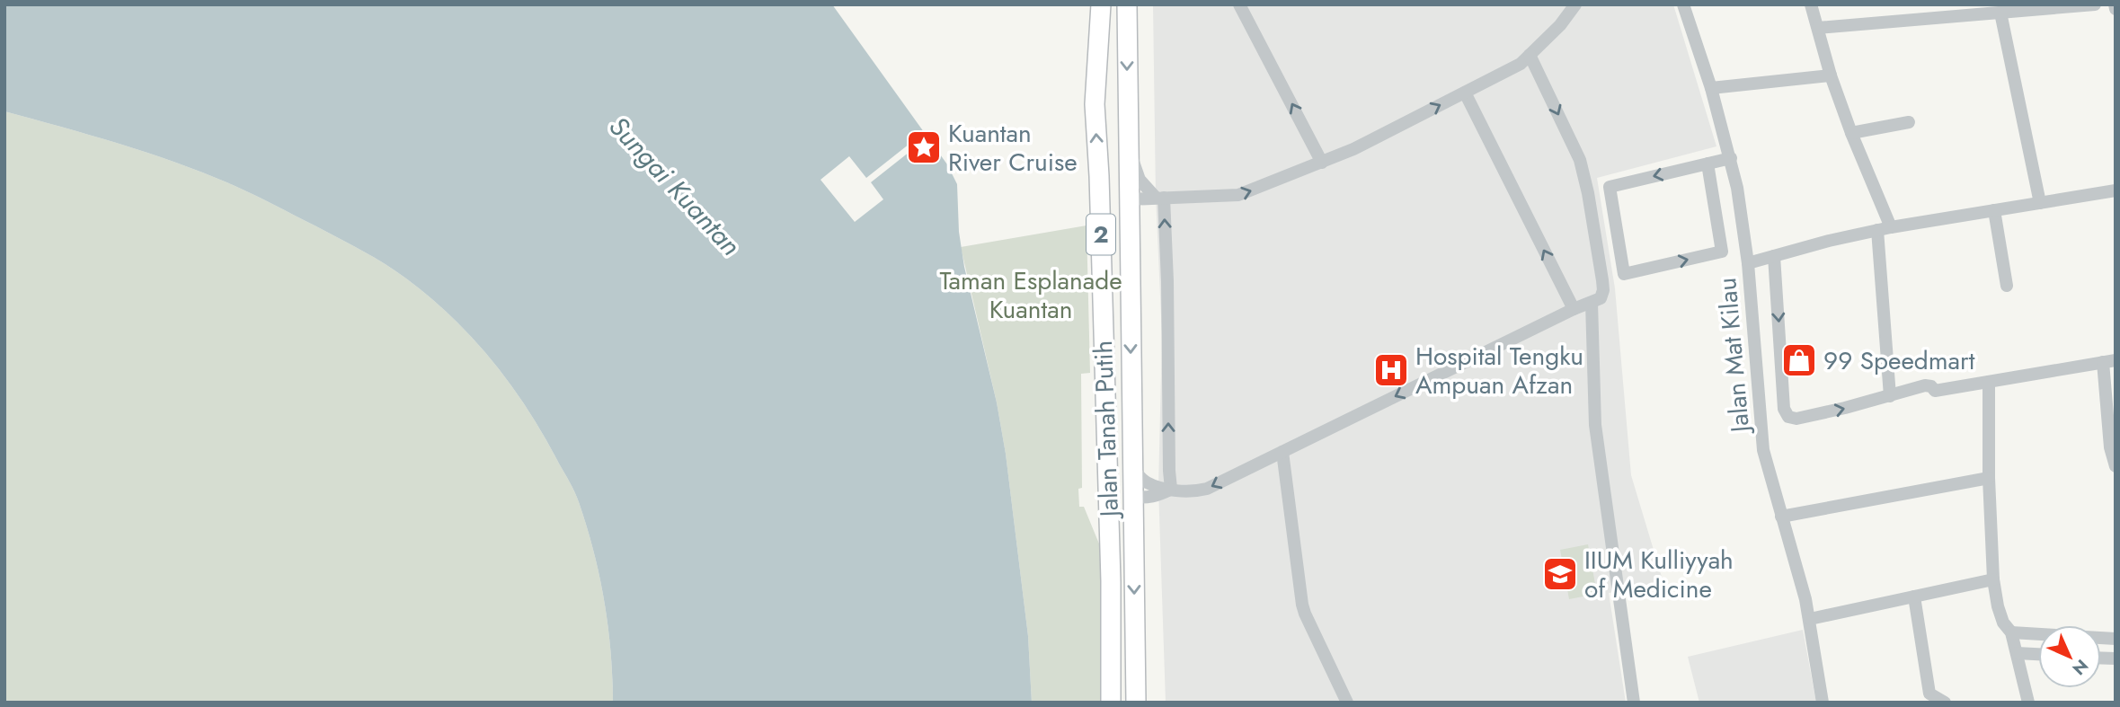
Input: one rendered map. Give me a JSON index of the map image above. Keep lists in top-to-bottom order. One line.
{"streets":{"highway":["2","Jalan Tanah Putih"],"street":["Jalan Mat Kilau"]},"water":["Sungai Kuantan"],"parks":["Taman Esplanade Kuantan"],"places":{"place":["Kuantan River Cruise"],"shop":["99 Speedmart"],"hospital":["Hospital Tengku Ampuan Afzan"],"school or university":["IIUM Kulliyyah of Medicine"]},"north":"bottom right"}
